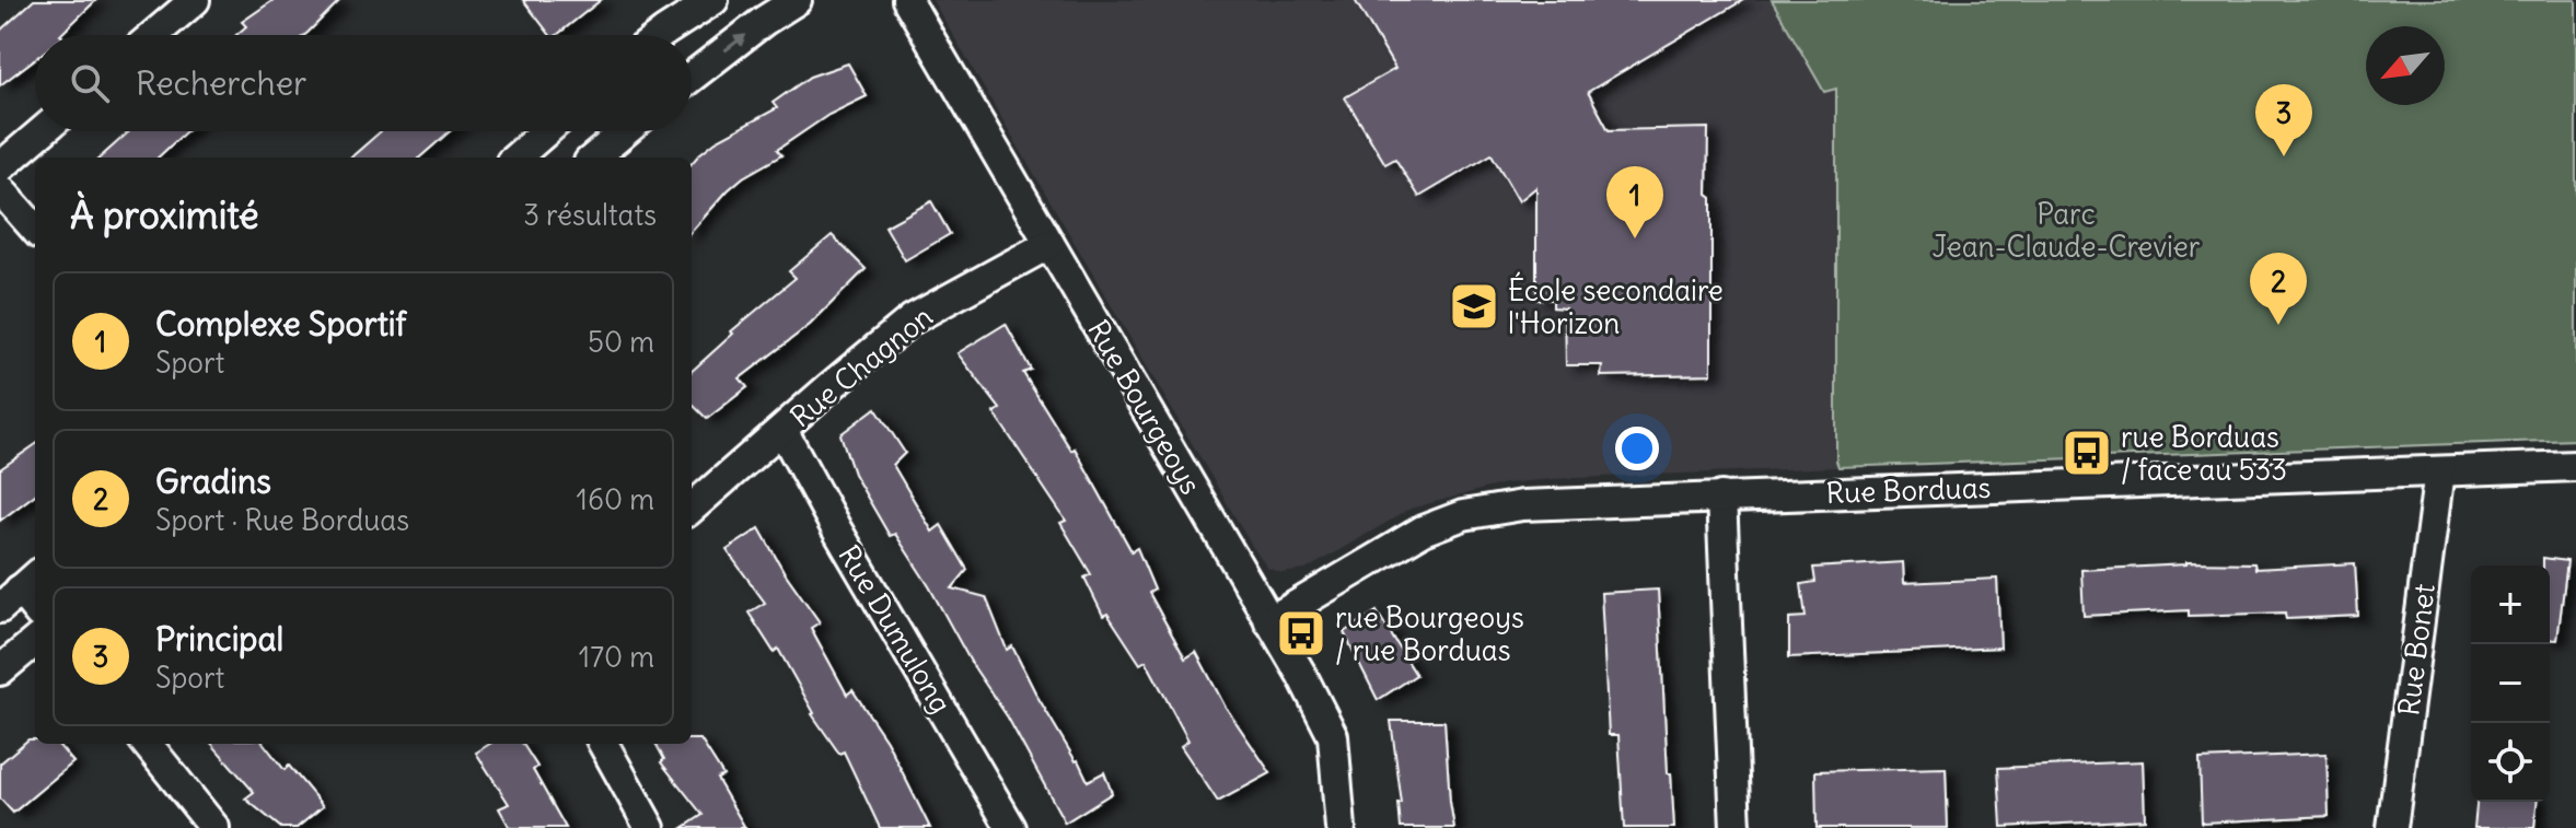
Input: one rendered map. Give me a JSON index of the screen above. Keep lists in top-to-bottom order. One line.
{"streets":{"street":["Rue Chagnon","Rue Bourgeoys","Rue Borduas","Rue Dumulong","Rue Bonet"]},"crossings":[["Rue Chagnon","Rue Bourgeoys"],["Rue Chagnon","Rue Dumulong"],["Rue Bourgeoys","Rue Borduas"],["Rue Borduas","Rue Bonet"]],"parks":["Parc Jean-Claude-Crevier"],"places":{"school or university":["École secondaire l'Horizon"],"bus stop":["rue Borduas / face au 533","rue Bourgeoys / rue Borduas"]},"north":"bottom left","page":{"search":"Rechercher","pins":["3","1","2"],"heading":["À proximité","3 résultats"],"list":[{"mark":"1","name":"Complexe Sportif","note":"Sport","value":"50 m"},{"mark":"2","name":"Gradins","note":"Sport · Rue Borduas","value":"160 m"},{"mark":"3","name":"Principal","note":"Sport","value":"170 m"}],"map_buttons":["+","−"]}}
